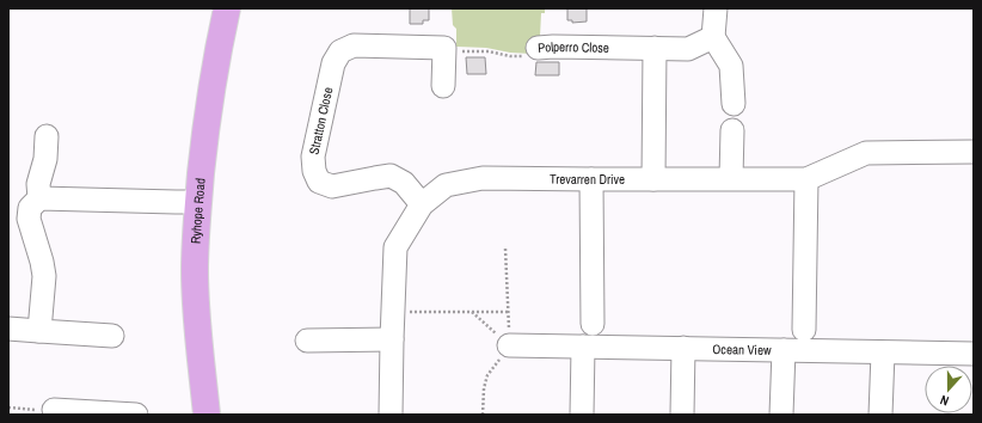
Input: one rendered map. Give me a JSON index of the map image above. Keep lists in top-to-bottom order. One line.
{"streets":{"main road":["Ryhope Road"],"street":["Polperro Close","Stratton Close","Trevarren Drive","Ocean View"]},"crossings":[["Polperro Close","Stratton Close"],["Stratton Close","Trevarren Drive"]],"north":"bottom"}
